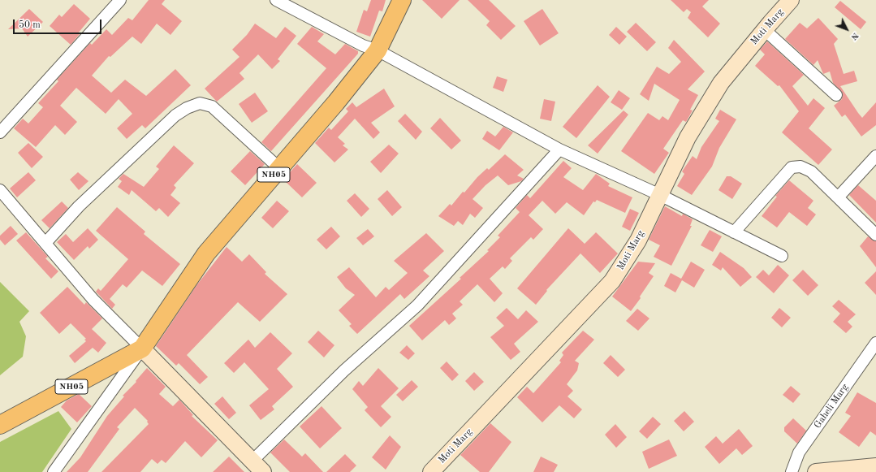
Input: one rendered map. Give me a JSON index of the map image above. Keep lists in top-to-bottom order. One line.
{"streets":{"main road":["NH05"],"street":["Moti Marg","Gaheli Marg"]},"scale_bar":"50 m","north":"bottom right"}
